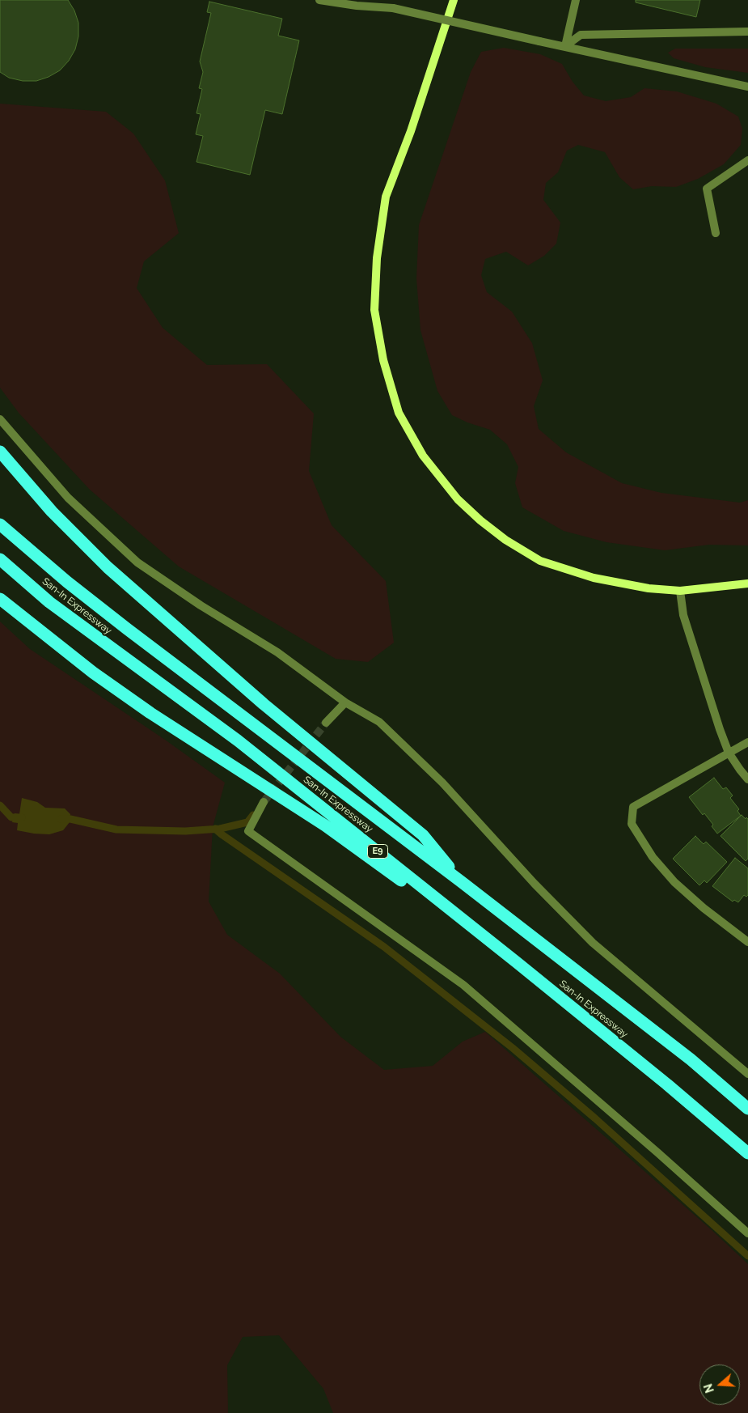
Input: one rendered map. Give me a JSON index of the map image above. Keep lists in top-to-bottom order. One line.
{"streets":{"highway":["San-In Expressway","E9"]},"north":"left"}
